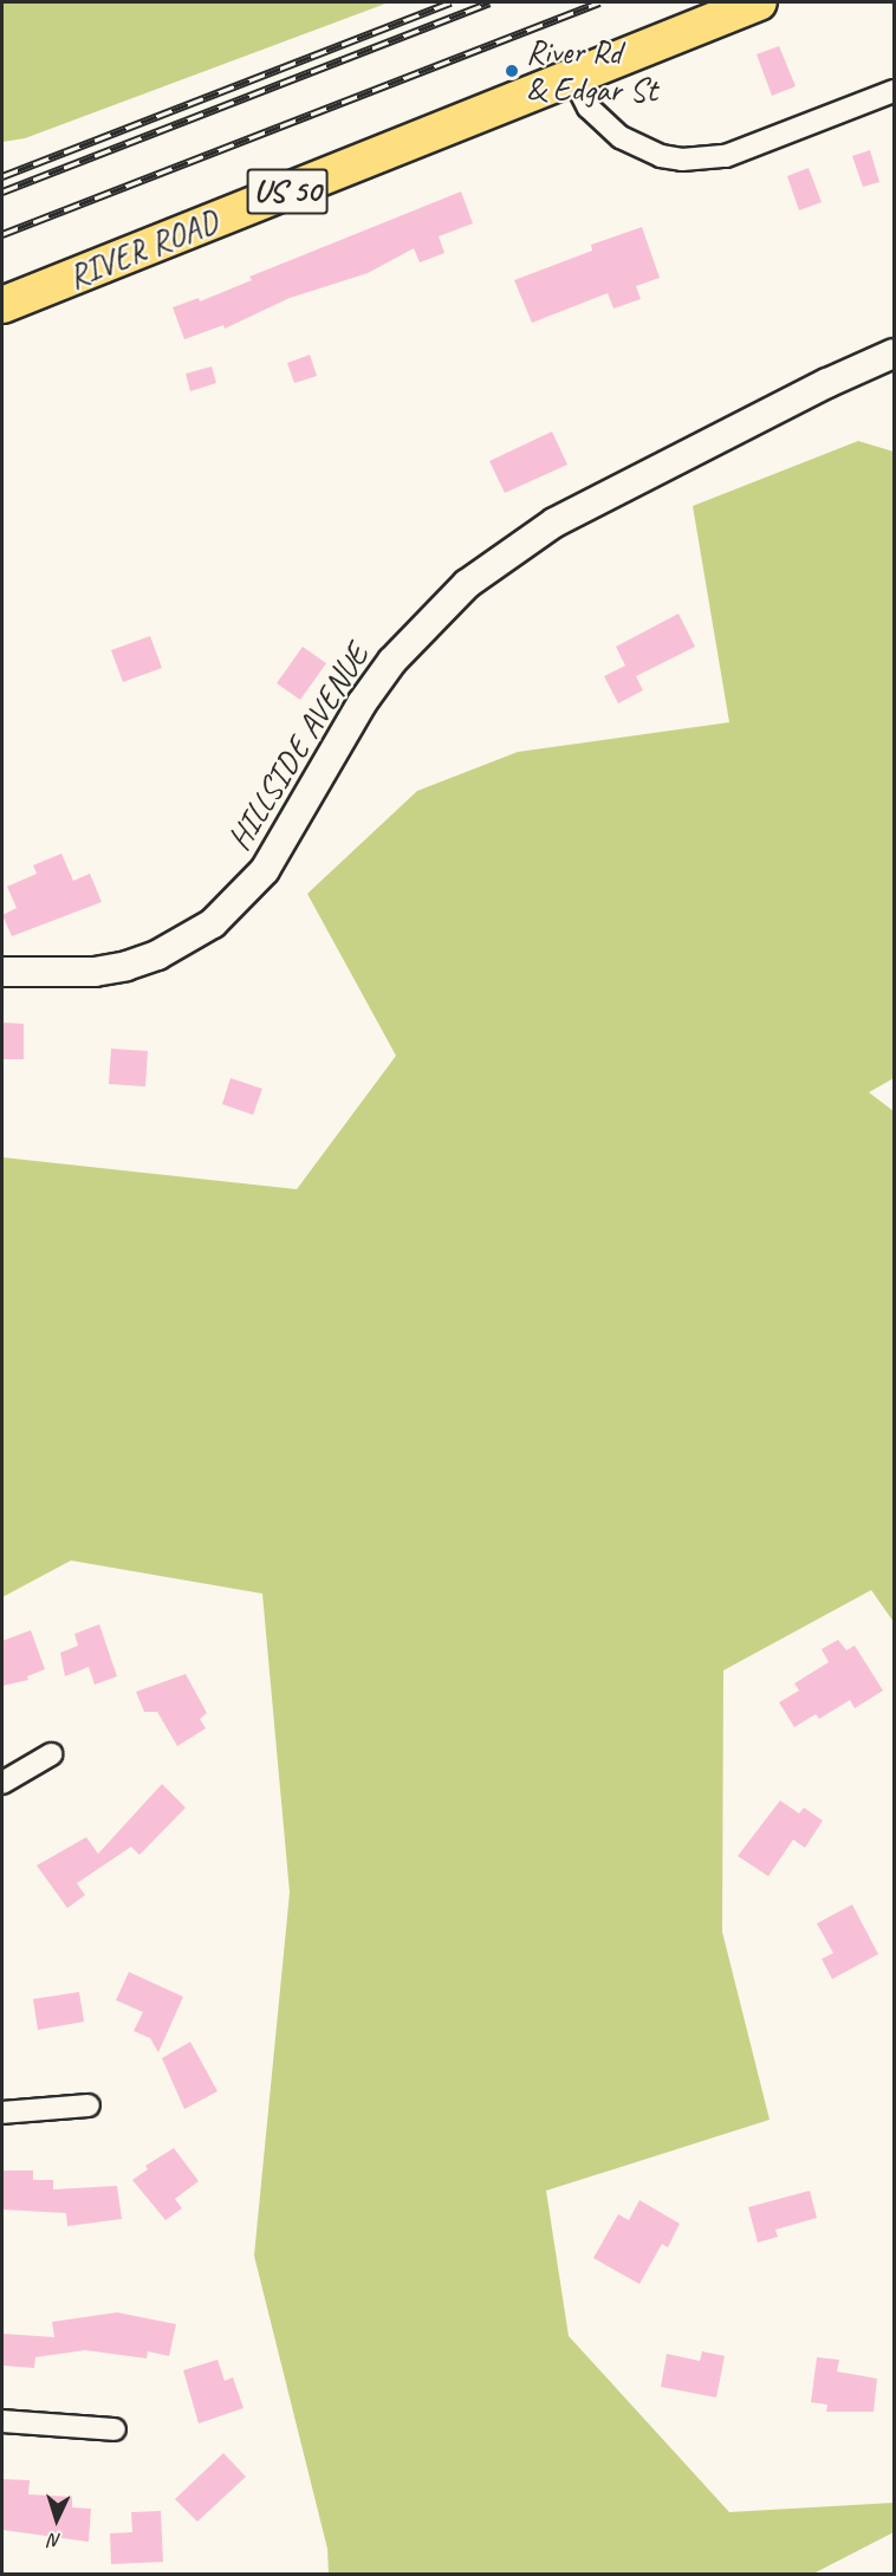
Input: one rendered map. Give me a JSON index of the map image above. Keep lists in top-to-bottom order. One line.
{"streets":{"main road":["US 50","RIVER ROAD"],"street":["HILLSIDE AVENUE"]},"places":["River Rd & Edgar St"],"north":"bottom"}
